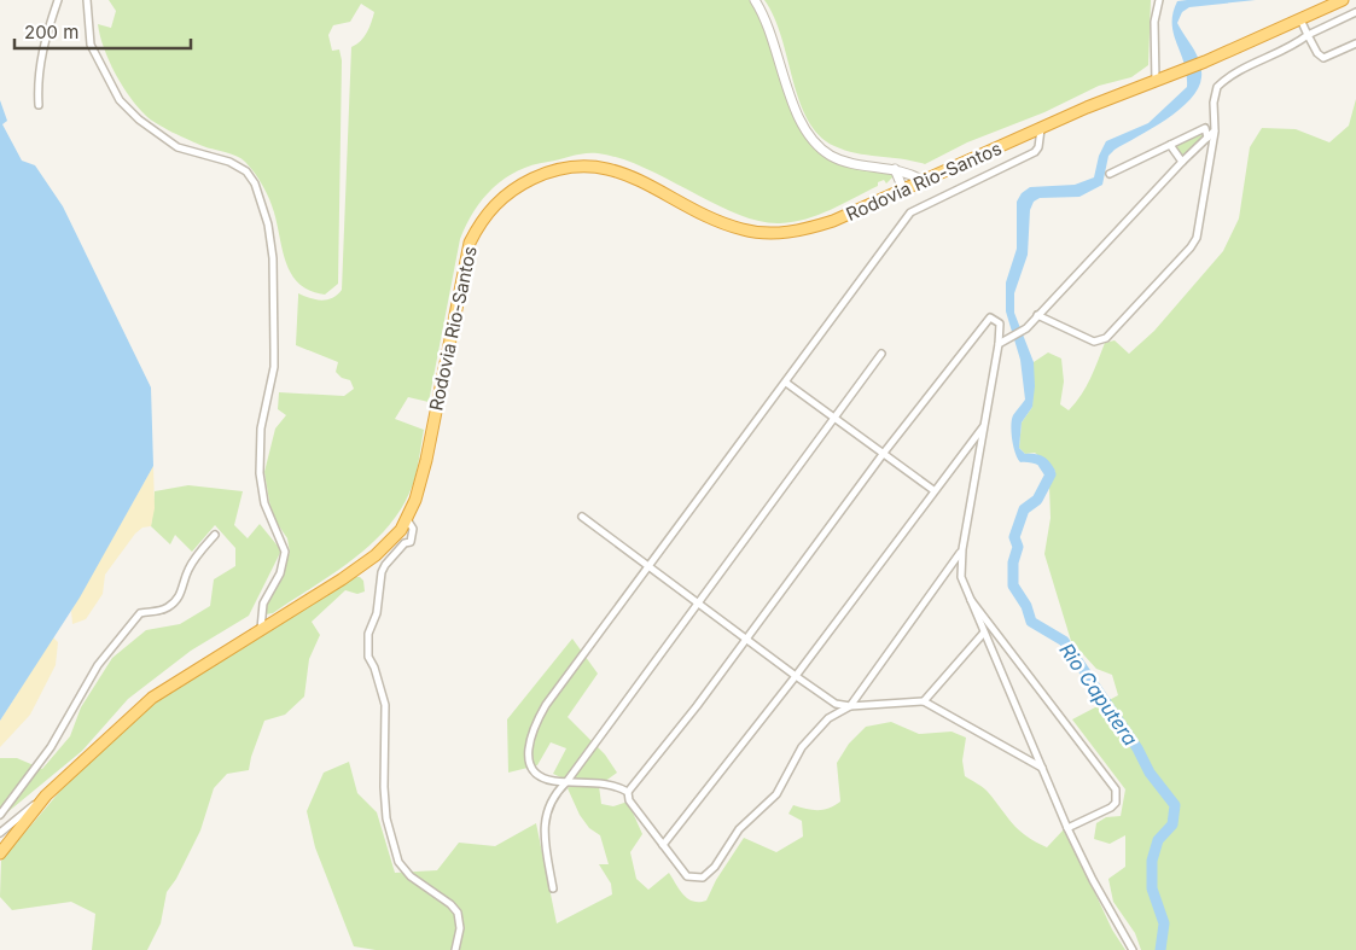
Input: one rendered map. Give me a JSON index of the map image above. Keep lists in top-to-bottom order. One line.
{"streets":{"highway":["Rodovia Rio-Santos"]},"water":["Rio Caputera"],"scale_bar":"200 m"}
